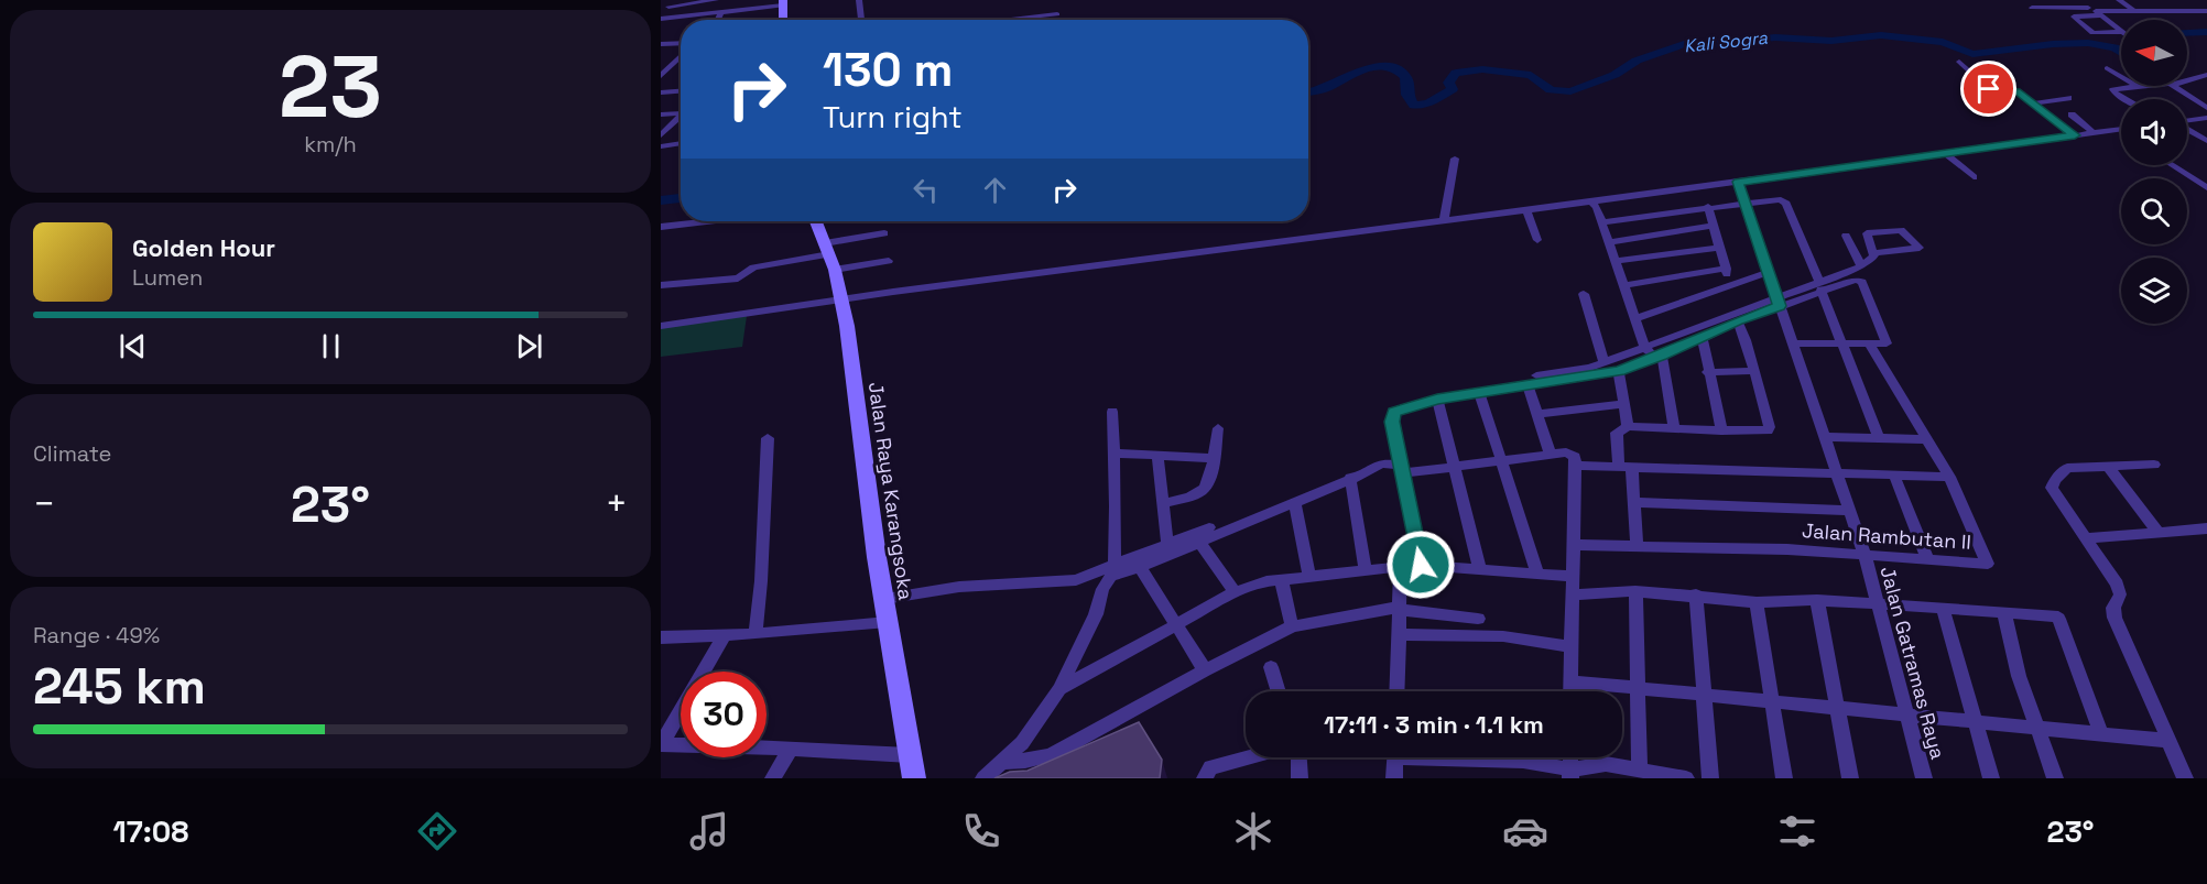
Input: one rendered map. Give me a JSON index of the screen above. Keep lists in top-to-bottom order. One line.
{"streets":{"main road":["Jalan Raya Karangsoka"],"street":["Jalan Rambutan II","Jalan Gatramas Raya"]},"crossings":[["Jalan Rambutan II","Jalan Gatramas Raya"]],"water":["Kali Sogra"],"north":"left","page":{"tile":[["23","km/h"],"Climate",["Range · 49%","245 km"]],"turn":["130 m","Turn right"],"song":["Golden Hour","Lumen"],"heat":["−","23°","+"],"limit":"30","trip":"17:11 · 3 min · 1.1 km","tabs":["17:08","23°"]}}
